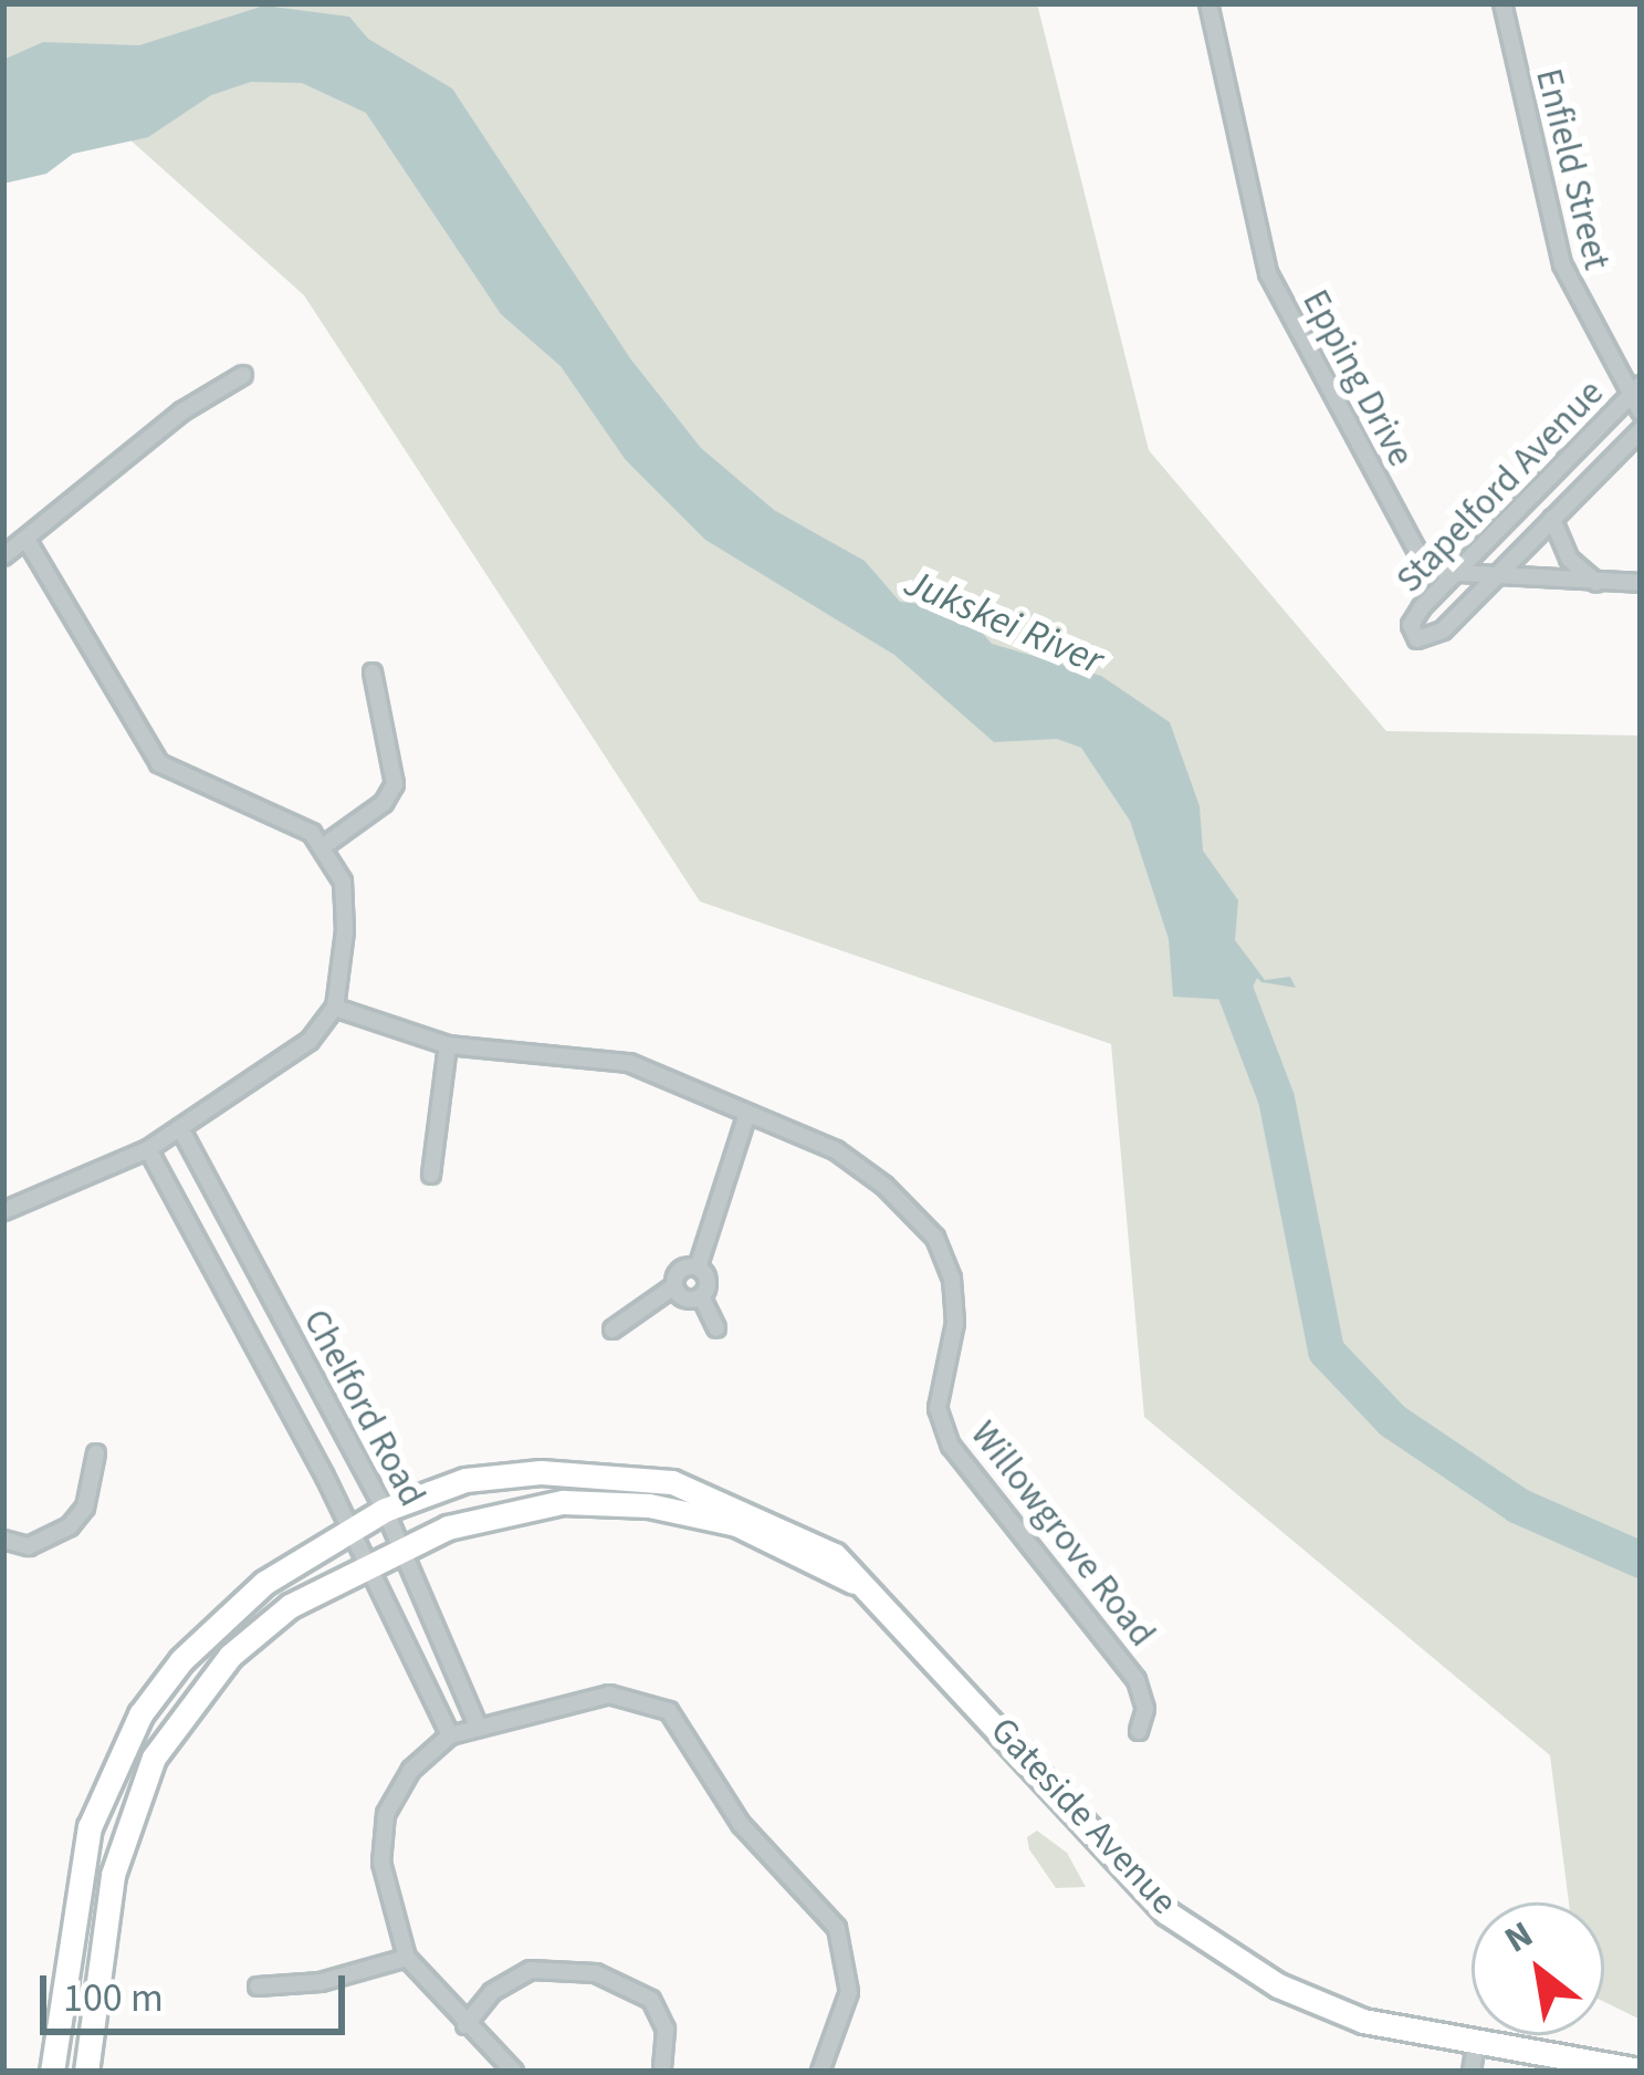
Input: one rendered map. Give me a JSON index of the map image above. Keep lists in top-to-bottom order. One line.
{"streets":{"street":["Enfield Street","Epping Drive","Stapelford Avenue","Chelford Road","Willowgrove Road","Gateside Avenue"]},"crossings":[["Enfield Street","Stapelford Avenue"],["Epping Drive","Stapelford Avenue"],["Chelford Road","Gateside Avenue"]],"water":["Jukskei River"],"scale_bar":"100 m","north":"top left"}
